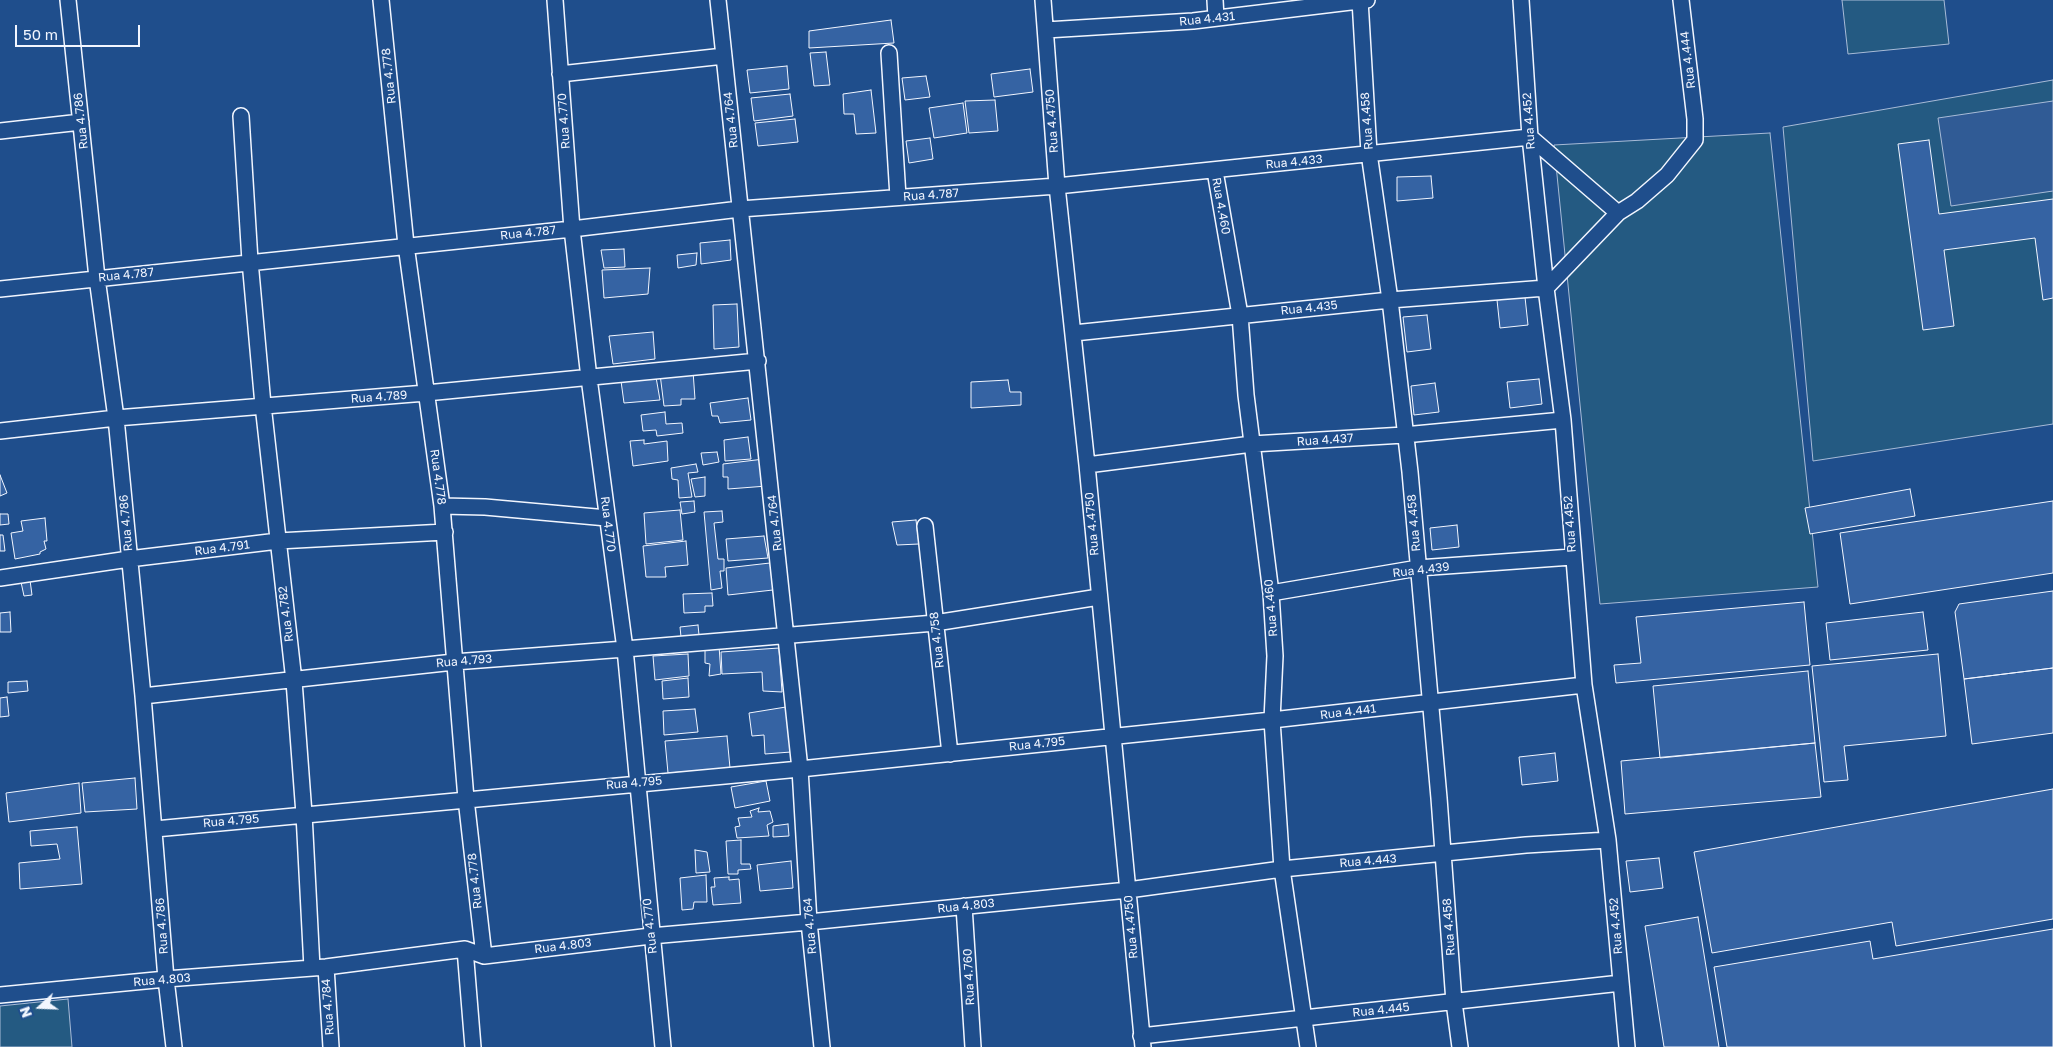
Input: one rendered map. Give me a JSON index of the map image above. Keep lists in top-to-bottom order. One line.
{"streets":{"street":["Rua 4.431","Rua 4.444","Rua 4.778","Rua 4.764","Rua 4.786","Rua 4.770","Rua 4.4750","Rua 4.458","Rua 4.452","Rua 4.433","Rua 4.787","Rua 4.460","Rua 4.435","Rua 4.789","Rua 4.437","Rua 4.791","Rua 4.439","Rua 4.782","Rua 4.758","Rua 4.793","Rua 4.441","Rua 4.795","Rua 4.443","Rua 4.803","Rua 4.760","Rua 4.784","Rua 4.445"]},"crossings":[["Rua 4.431","Rua 4.4750"],["Rua 4.431","Rua 4.458"],["Rua 4.444","Rua 4.452"],["Rua 4.444","Rua 4.435"],["Rua 4.778","Rua 4.787"],["Rua 4.778","Rua 4.789"],["Rua 4.778","Rua 4.791"],["Rua 4.778","Rua 4.793"],["Rua 4.778","Rua 4.795"],["Rua 4.778","Rua 4.803"],["Rua 4.764","Rua 4.787"],["Rua 4.764","Rua 4.789"],["Rua 4.764","Rua 4.793"],["Rua 4.764","Rua 4.795"],["Rua 4.764","Rua 4.803"],["Rua 4.786","Rua 4.787"],["Rua 4.786","Rua 4.789"],["Rua 4.786","Rua 4.791"],["Rua 4.786","Rua 4.793"],["Rua 4.786","Rua 4.795"],["Rua 4.786","Rua 4.803"],["Rua 4.770","Rua 4.787"],["Rua 4.770","Rua 4.789"],["Rua 4.770","Rua 4.793"],["Rua 4.770","Rua 4.795"],["Rua 4.770","Rua 4.803"],["Rua 4.4750","Rua 4.433"],["Rua 4.4750","Rua 4.787"],["Rua 4.4750","Rua 4.435"],["Rua 4.4750","Rua 4.437"],["Rua 4.4750","Rua 4.793"],["Rua 4.4750","Rua 4.441"],["Rua 4.4750","Rua 4.795"],["Rua 4.4750","Rua 4.443"],["Rua 4.4750","Rua 4.803"],["Rua 4.4750","Rua 4.445"],["Rua 4.458","Rua 4.433"],["Rua 4.458","Rua 4.435"],["Rua 4.458","Rua 4.437"],["Rua 4.458","Rua 4.439"],["Rua 4.458","Rua 4.441"],["Rua 4.458","Rua 4.443"],["Rua 4.458","Rua 4.445"],["Rua 4.452","Rua 4.433"],["Rua 4.452","Rua 4.435"],["Rua 4.452","Rua 4.437"],["Rua 4.452","Rua 4.439"],["Rua 4.452","Rua 4.441"],["Rua 4.452","Rua 4.443"],["Rua 4.452","Rua 4.445"],["Rua 4.433","Rua 4.787"],["Rua 4.433","Rua 4.460"],["Rua 4.787","Rua 4.782"],["Rua 4.460","Rua 4.435"],["Rua 4.460","Rua 4.437"],["Rua 4.460","Rua 4.439"],["Rua 4.460","Rua 4.441"],["Rua 4.460","Rua 4.443"],["Rua 4.460","Rua 4.445"],["Rua 4.789","Rua 4.782"],["Rua 4.791","Rua 4.782"],["Rua 4.782","Rua 4.793"],["Rua 4.782","Rua 4.795"],["Rua 4.782","Rua 4.803"],["Rua 4.782","Rua 4.784"],["Rua 4.758","Rua 4.793"],["Rua 4.758","Rua 4.795"],["Rua 4.441","Rua 4.795"],["Rua 4.443","Rua 4.803"],["Rua 4.803","Rua 4.760"],["Rua 4.803","Rua 4.784"]],"scale_bar":"50 m","north":"left"}
